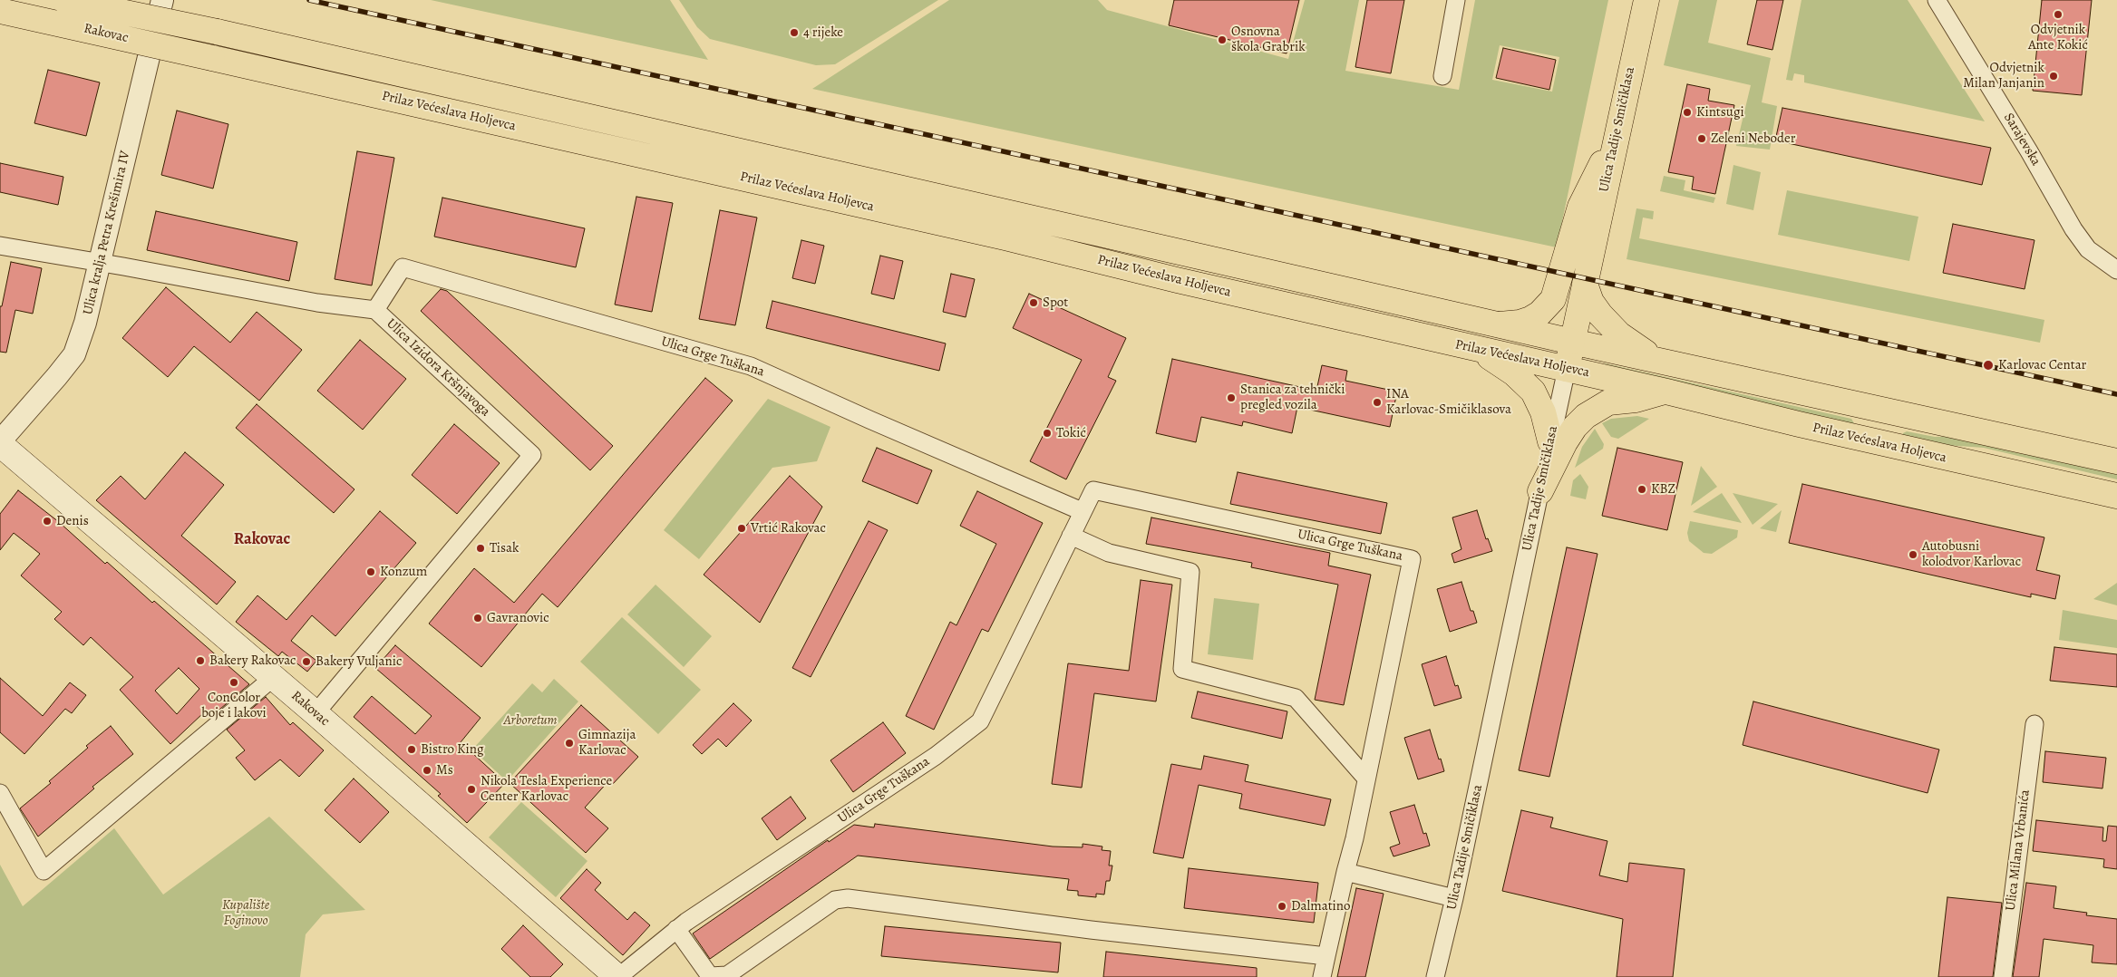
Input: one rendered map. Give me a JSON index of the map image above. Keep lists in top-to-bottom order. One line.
{"streets":{"main road":["Rakovac","Prilaz Većeslava Holjevca","Ulica Tadije Smičiklasa"],"street":["Sarajevska","Ulica kralja Petra Krešimira IV","Ulica Grge Tuškana","Ulica Izidora Kršnjavoga","Ulica Milana Vrbanića"]},"crossings":[["Rakovac","Prilaz Većeslava Holjevca"],["Rakovac","Ulica kralja Petra Krešimira IV"],["Rakovac","Ulica Grge Tuškana"],["Rakovac","Ulica Izidora Kršnjavoga"],["Prilaz Većeslava Holjevca","Ulica Tadije Smičiklasa"],["Ulica kralja Petra Krešimira IV","Ulica Izidora Kršnjavoga"],["Ulica Grge Tuškana","Ulica Izidora Kršnjavoga"]],"districts":["Rakovac"],"parks":["Arboretum","Kupalište Foginovo"],"places":["Odvjetnik Ante Kokić","4 rijeke","Osnovna škola Grabrik","Odvjetnik Milan Janjanin","Kintsugi","Zeleni Neboder","Spot","Karlovac Centar","Stanica za tehnički pregled vozila","INA Karlovac-Smičiklasova","Tokić","KBZ","Denis","Vrtić Rakovac","Tisak","Autobusni kolodvor Karlovac","Konzum","Gavranovic","Bakery Rakovac","Bakery Vuljanic","ConColor boje i lakovi","Gimnazija Karlovac","Bistro King","Ms","Nikola Tesla Experience Center Karlovac","Dalmatino"]}
